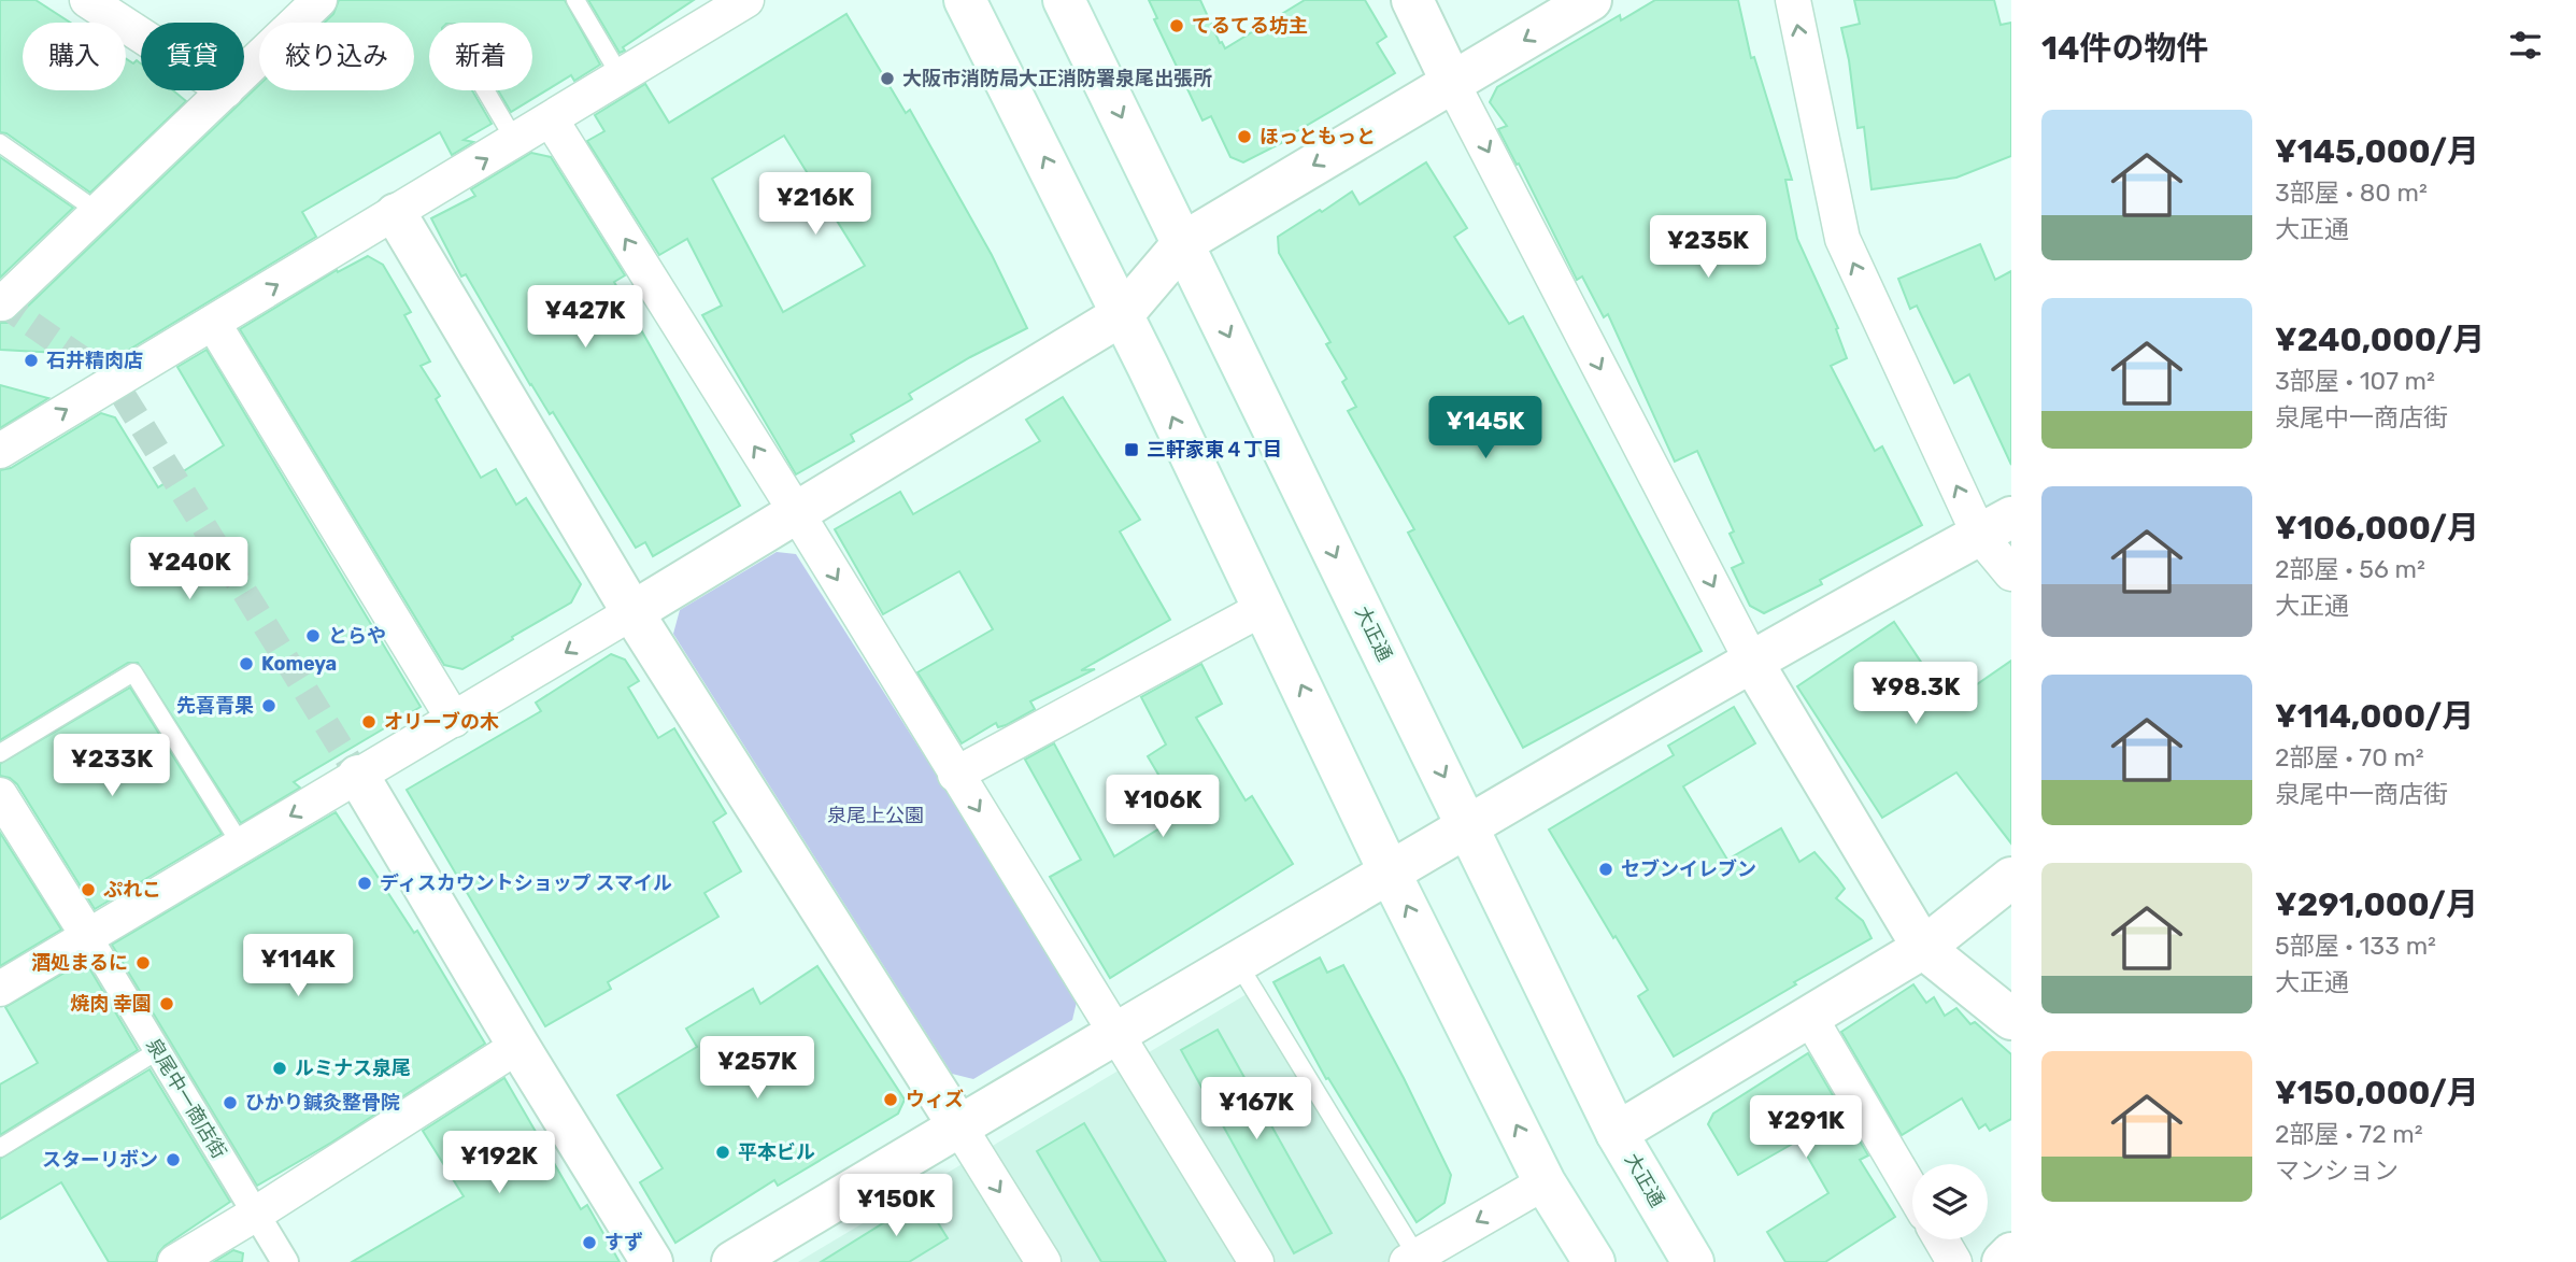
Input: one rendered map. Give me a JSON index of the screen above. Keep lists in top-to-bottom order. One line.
{"streets":{"street":["大正通","泉尾中一商店街"]},"parks":["泉尾上公園"],"places":{"other":["てるてる坊主","大阪市消防局大正消防署泉尾出張所","ほっともっと","石井精肉店","とらや","Komeya","先喜青果","オリーブの木","セブンイレブン","ディスカウントショップ スマイル","ぷれこ","酒処まるに","焼肉 幸園","ルミナス泉尾","ウィズ","ひかり鍼灸整骨院","平本ビル","スターリボン","すず"],"transit":["三軒家東４丁目"]},"page":{"heading":"14件の物件","chip":["購入","賃貸","絞り込み","新着"],"list":[{"name":"¥145,000/月","note":"3部屋 · 80 m² · 大正通"},{"name":"¥240,000/月","note":"3部屋 · 107 m² · 泉尾中一商店街"},{"name":"¥106,000/月","note":"2部屋 · 56 m² · 大正通"},{"name":"¥114,000/月","note":"2部屋 · 70 m² · 泉尾中一商店街"},{"name":"¥291,000/月","note":"5部屋 · 133 m² · 大正通"},{"name":"¥150,000/月","note":"2部屋 · 72 m² · マンション"}],"price":["¥216K","¥235K","¥427K","¥145K","¥240K","¥98.3K","¥233K","¥106K","¥114K","¥257K","¥167K","¥291K","¥192K","¥150K"]}}
